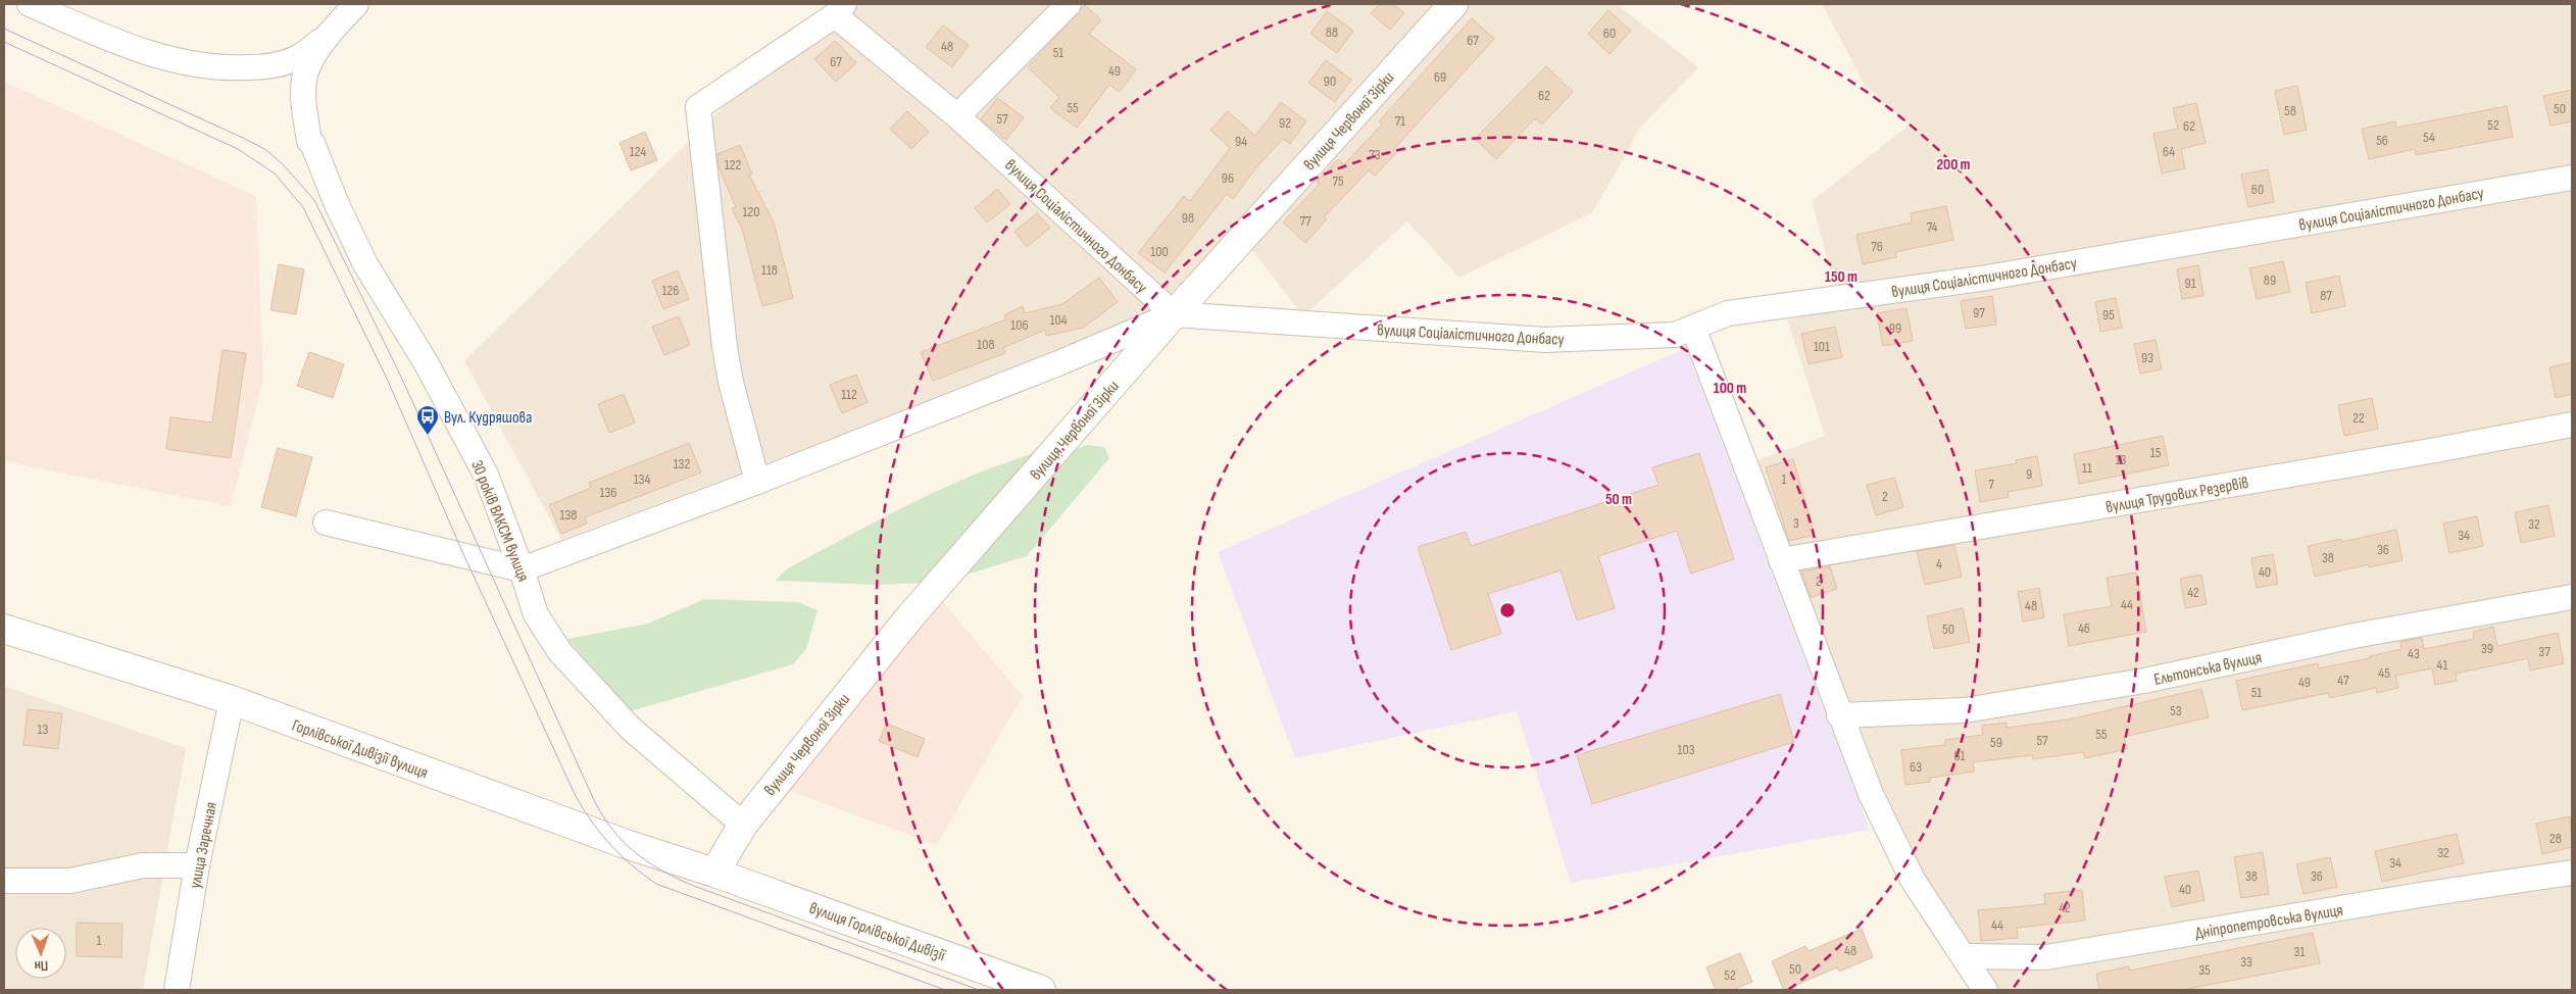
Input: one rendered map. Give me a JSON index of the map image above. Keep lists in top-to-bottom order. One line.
{"streets":{"street":["вулиця Червоної Зірки","вулиця Соціалістичного Донбасу","вулиця Трудових Резервів","30 років ВЛКСМ вулиця","Ельтонська вулиця","Горлівської Дивізії вулиця","улица Заречная","Дніпропетровська вулиця","вулиця Горлівської Дивізії"]},"crossings":[["вулиця Червоної Зірки","вулиця Соціалістичного Донбасу"],["вулиця Червоної Зірки","30 років ВЛКСМ вулиця"],["вулиця Червоної Зірки","Горлівської Дивізії вулиця"],["вулиця Червоної Зірки","вулиця Горлівської Дивізії"],["Горлівської Дивізії вулиця","улица Заречная"],["Горлівської Дивізії вулиця","вулиця Горлівської Дивізії"]],"places":{"bus stop":["Вул. Кудряшова"]},"house_numbers":["88","60","67","48","51","67","49","69","90","62","55","50","58","57","71","92","52","62","54","56","94","124","64","73","122","96","75","60","120","98","77","74","76","100","118","89","91","126","87","97","95","104","106","99","108","101","93","112","22","15","13","132","11","9","134","1","7","136","2","138","3","32","34","36","38","4","40","2","42","44","48","46","50","39","37","43","41","45","47","49","51","53","13","55","57","59","103","61","63","28","32","34","38","36","40","42","44","1","48","31","33","50","35","52"],"north":"bottom","rings":["200 m","150 m","100 m","50 m"]}
